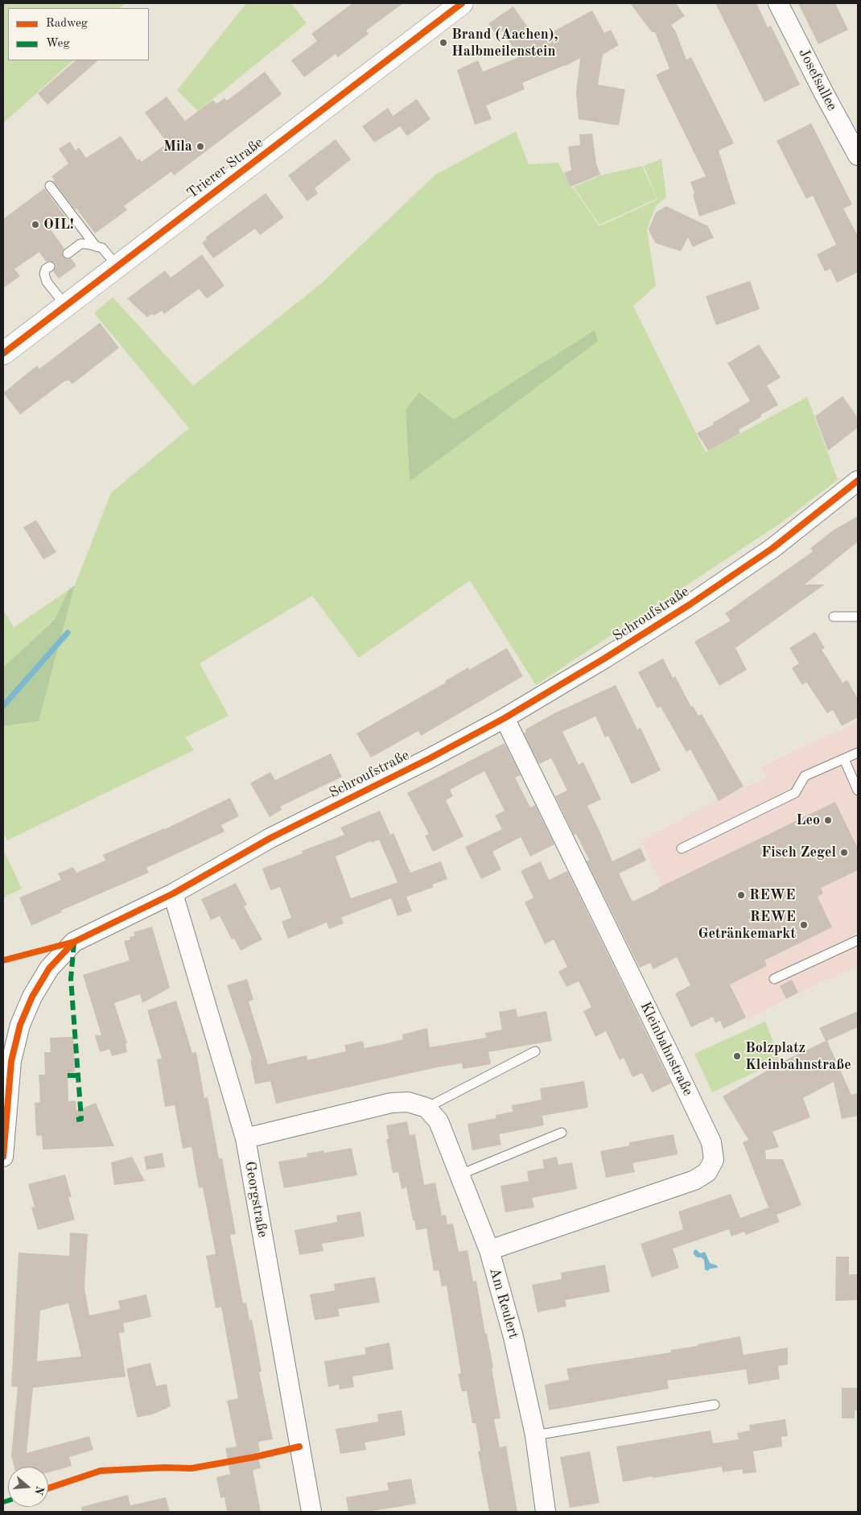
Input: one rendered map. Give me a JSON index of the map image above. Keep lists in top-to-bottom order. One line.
{"streets":{"main road":["Trierer Straße"],"street":["Josefsallee","Schroufstraße","Kleinbahnstraße","Georgstraße","Am Reulert"]},"crossings":[["Schroufstraße","Kleinbahnstraße"],["Schroufstraße","Georgstraße"],["Kleinbahnstraße","Am Reulert"]],"places":["Brand (Aachen), Halbmeilenstein","Mila","OIL!","Leo","Fisch Zegel","REWE","REWE Getränkemarkt","Bolzplatz Kleinbahnstraße"],"legend":["Radweg","Weg"],"north":"right"}
